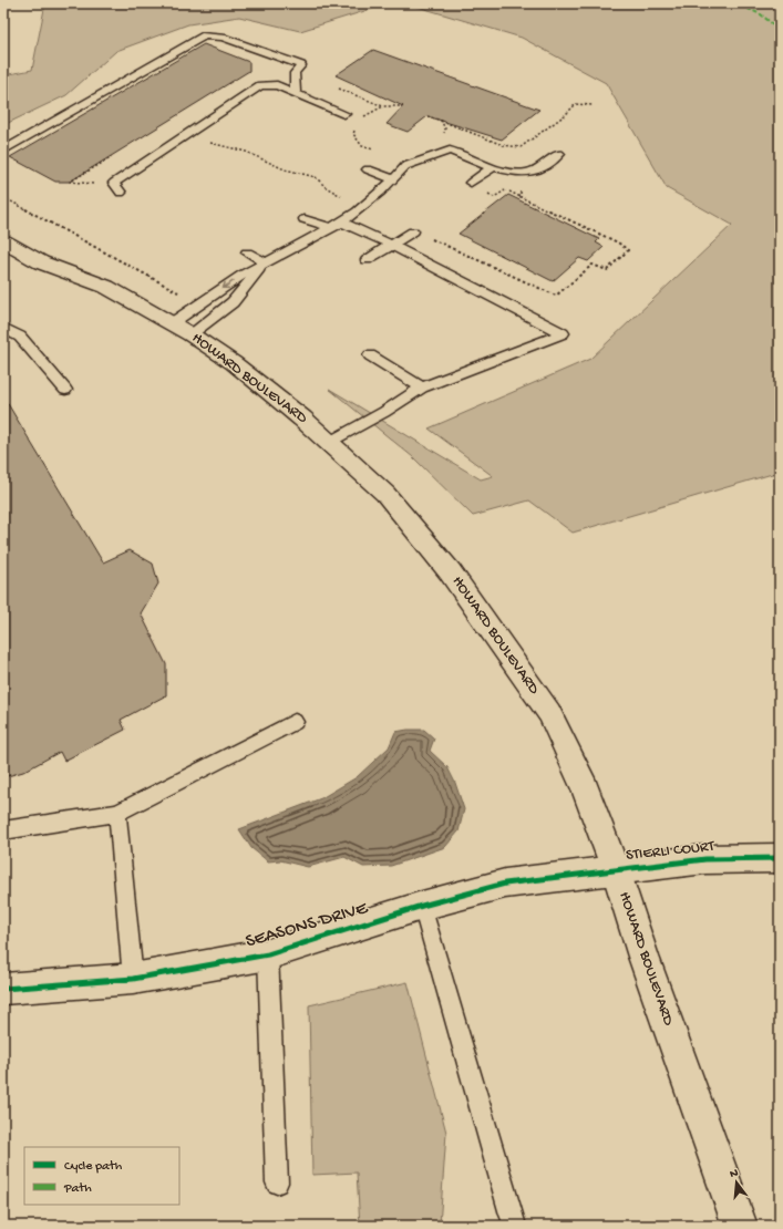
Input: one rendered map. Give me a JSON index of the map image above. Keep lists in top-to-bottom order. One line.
{"streets":{"main road":["HOWARD BOULEVARD","STIERLI COURT","SEASONS DRIVE"]},"crossings":[["HOWARD BOULEVARD","STIERLI COURT"],["HOWARD BOULEVARD","SEASONS DRIVE"],["STIERLI COURT","SEASONS DRIVE"]],"legend":["Cycle path","Path"],"north":"top"}
